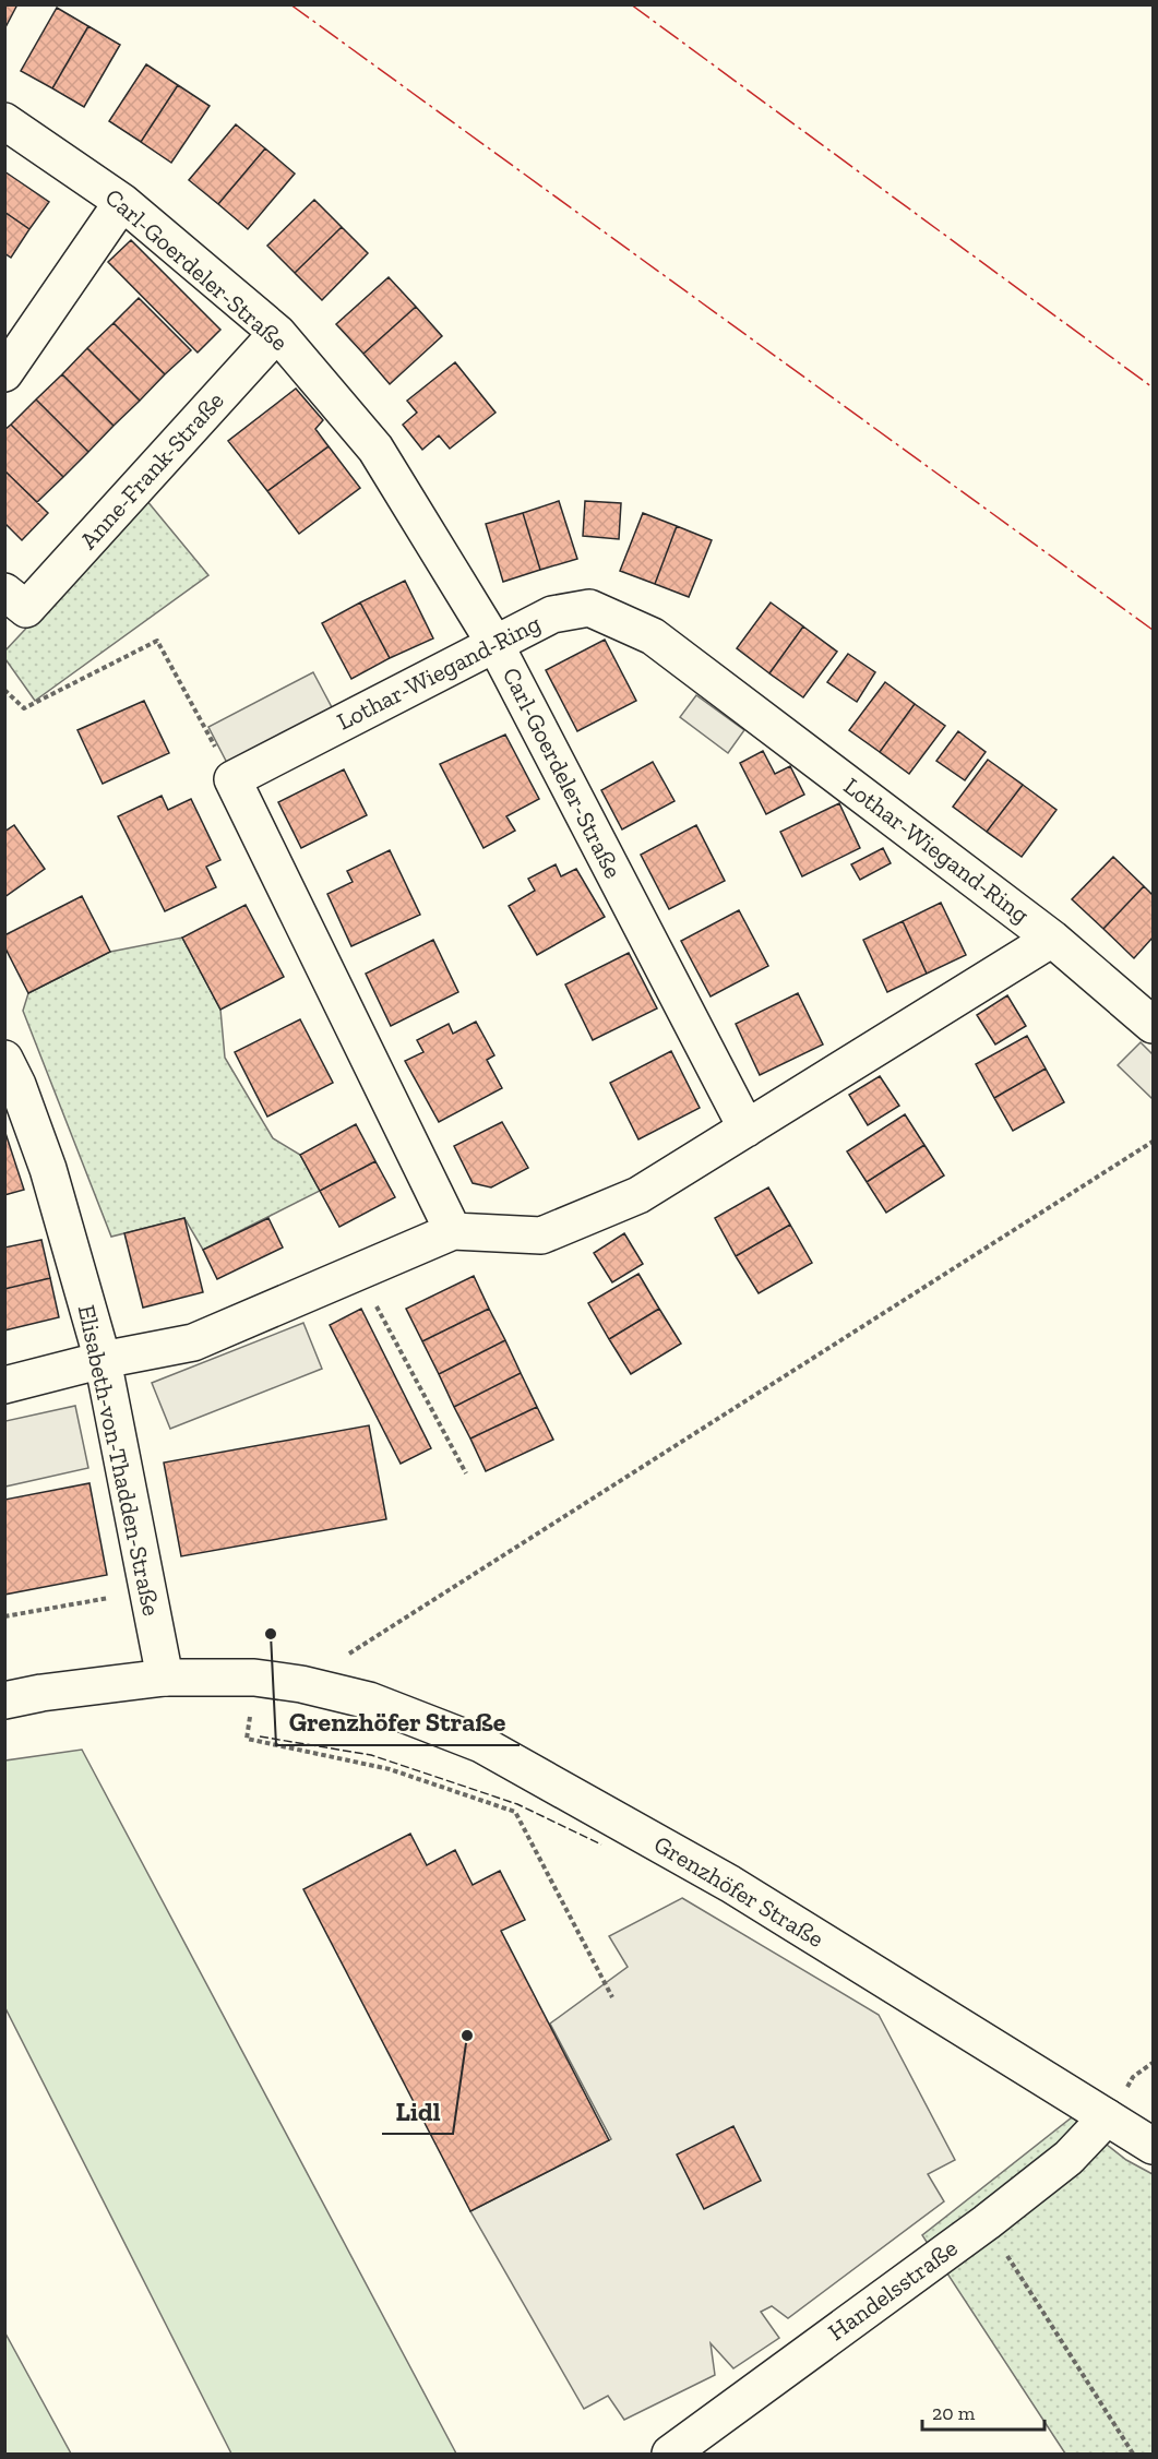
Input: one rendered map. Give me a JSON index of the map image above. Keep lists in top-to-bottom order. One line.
{"streets":{"street":["Carl-Goerdeler-Straße","Anne-Frank-Straße","Lothar-Wiegand-Ring","Elisabeth-von-Thadden-Straße","Grenzhöfer Straße","Handelsstraße"]},"crossings":[["Carl-Goerdeler-Straße","Anne-Frank-Straße"],["Carl-Goerdeler-Straße","Lothar-Wiegand-Ring"],["Lothar-Wiegand-Ring","Elisabeth-von-Thadden-Straße"],["Elisabeth-von-Thadden-Straße","Grenzhöfer Straße"],["Grenzhöfer Straße","Handelsstraße"]],"places":["Grenzhöfer Straße","Lidl"],"scale_bar":"20 m"}
